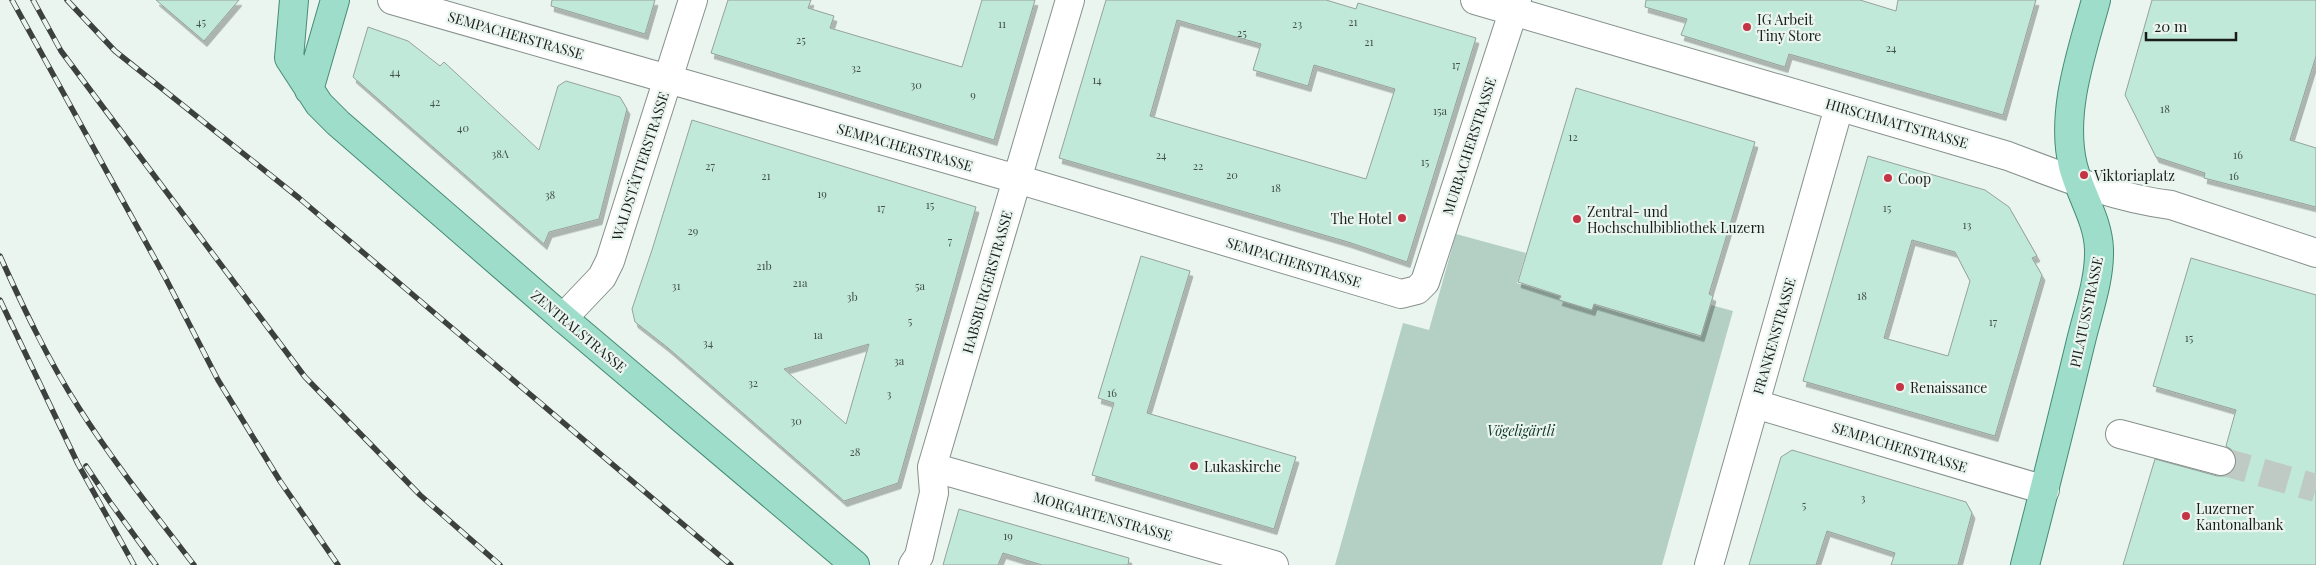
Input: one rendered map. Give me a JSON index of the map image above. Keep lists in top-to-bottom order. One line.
{"streets":{"main road":["PILATUSSTRASSE","ZENTRALSTRASSE"],"street":["SEMPACHERSTRASSE","HIRSCHMATTSTRASSE","MURBACHERSTRASSE","WALDSTÄTTERSTRASSE","HABSBURGERSTRASSE","FRANKENSTRASSE","MORGARTENSTRASSE"]},"crossings":[["SEMPACHERSTRASSE","MURBACHERSTRASSE"],["SEMPACHERSTRASSE","WALDSTÄTTERSTRASSE"],["SEMPACHERSTRASSE","HABSBURGERSTRASSE"],["SEMPACHERSTRASSE","PILATUSSTRASSE"],["SEMPACHERSTRASSE","FRANKENSTRASSE"],["HIRSCHMATTSTRASSE","MURBACHERSTRASSE"],["HIRSCHMATTSTRASSE","PILATUSSTRASSE"],["HIRSCHMATTSTRASSE","FRANKENSTRASSE"],["WALDSTÄTTERSTRASSE","ZENTRALSTRASSE"],["HABSBURGERSTRASSE","MORGARTENSTRASSE"]],"parks":["Vögeligärtli"],"places":["IG Arbeit Tiny Store","Viktoriaplatz","Coop","The Hotel","Zentral- und Hochschulbibliothek Luzern","Renaissance","Lukaskirche","Luzerner Kantonalbank"],"house_numbers":["45","21","11","23","25","25","21","24","17","32","44","14","30","9","42","18","15a","40","12","38A","24","16","15","27","22","20","21","16","18","19","38","15","17","15","13","29","7","21b","21a","31","5a","18","3b","5","17","1a","15","34","3a","32","16","3","30","28","3","5","19"],"scale_bar":"20 m"}
